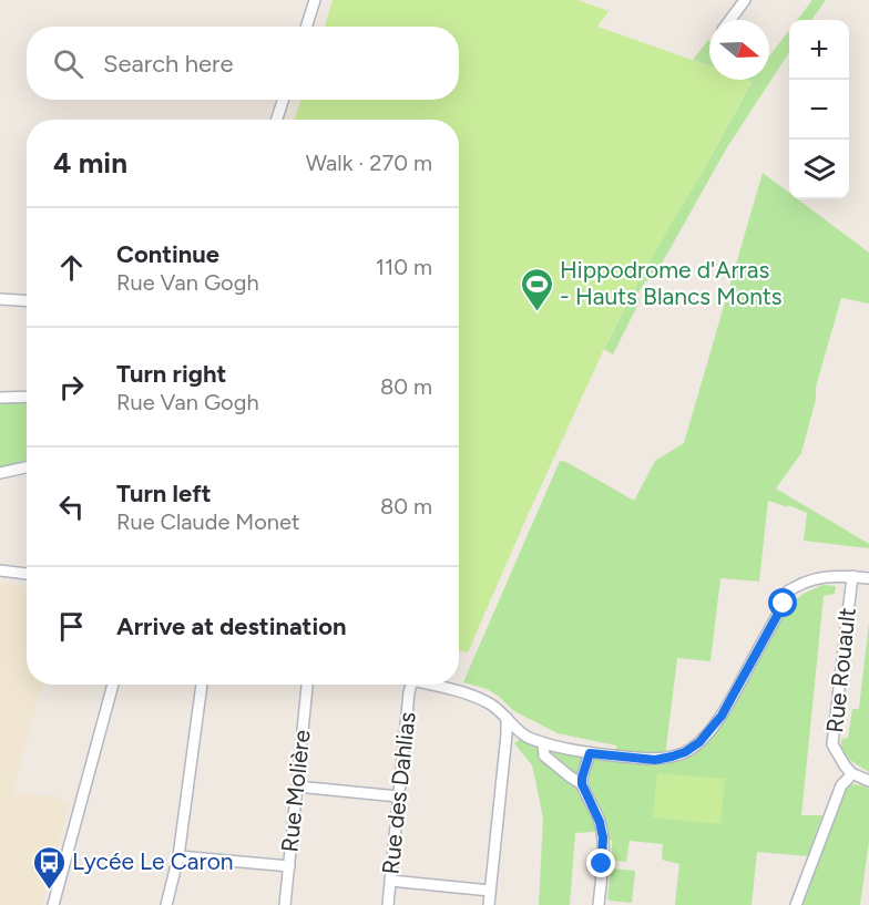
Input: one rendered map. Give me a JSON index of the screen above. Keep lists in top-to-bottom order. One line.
{"streets":{"street":["Rue Rouault","Rue Molière","Rue des Dahlias"]},"places":{"sports":["Hippodrome d'Arras - Hauts Blancs Monts"],"bus stop":["Lycée Le Caron"]},"north":"right","page":{"map_buttons":["+","−"],"search":"Search here","heading":["4 min","Walk · 270 m"],"list":[["Continue","Rue Van Gogh","110 m"],["Turn right","Rue Van Gogh","80 m"],["Turn left","Rue Claude Monet","80 m"],"Arrive at destination"]}}
